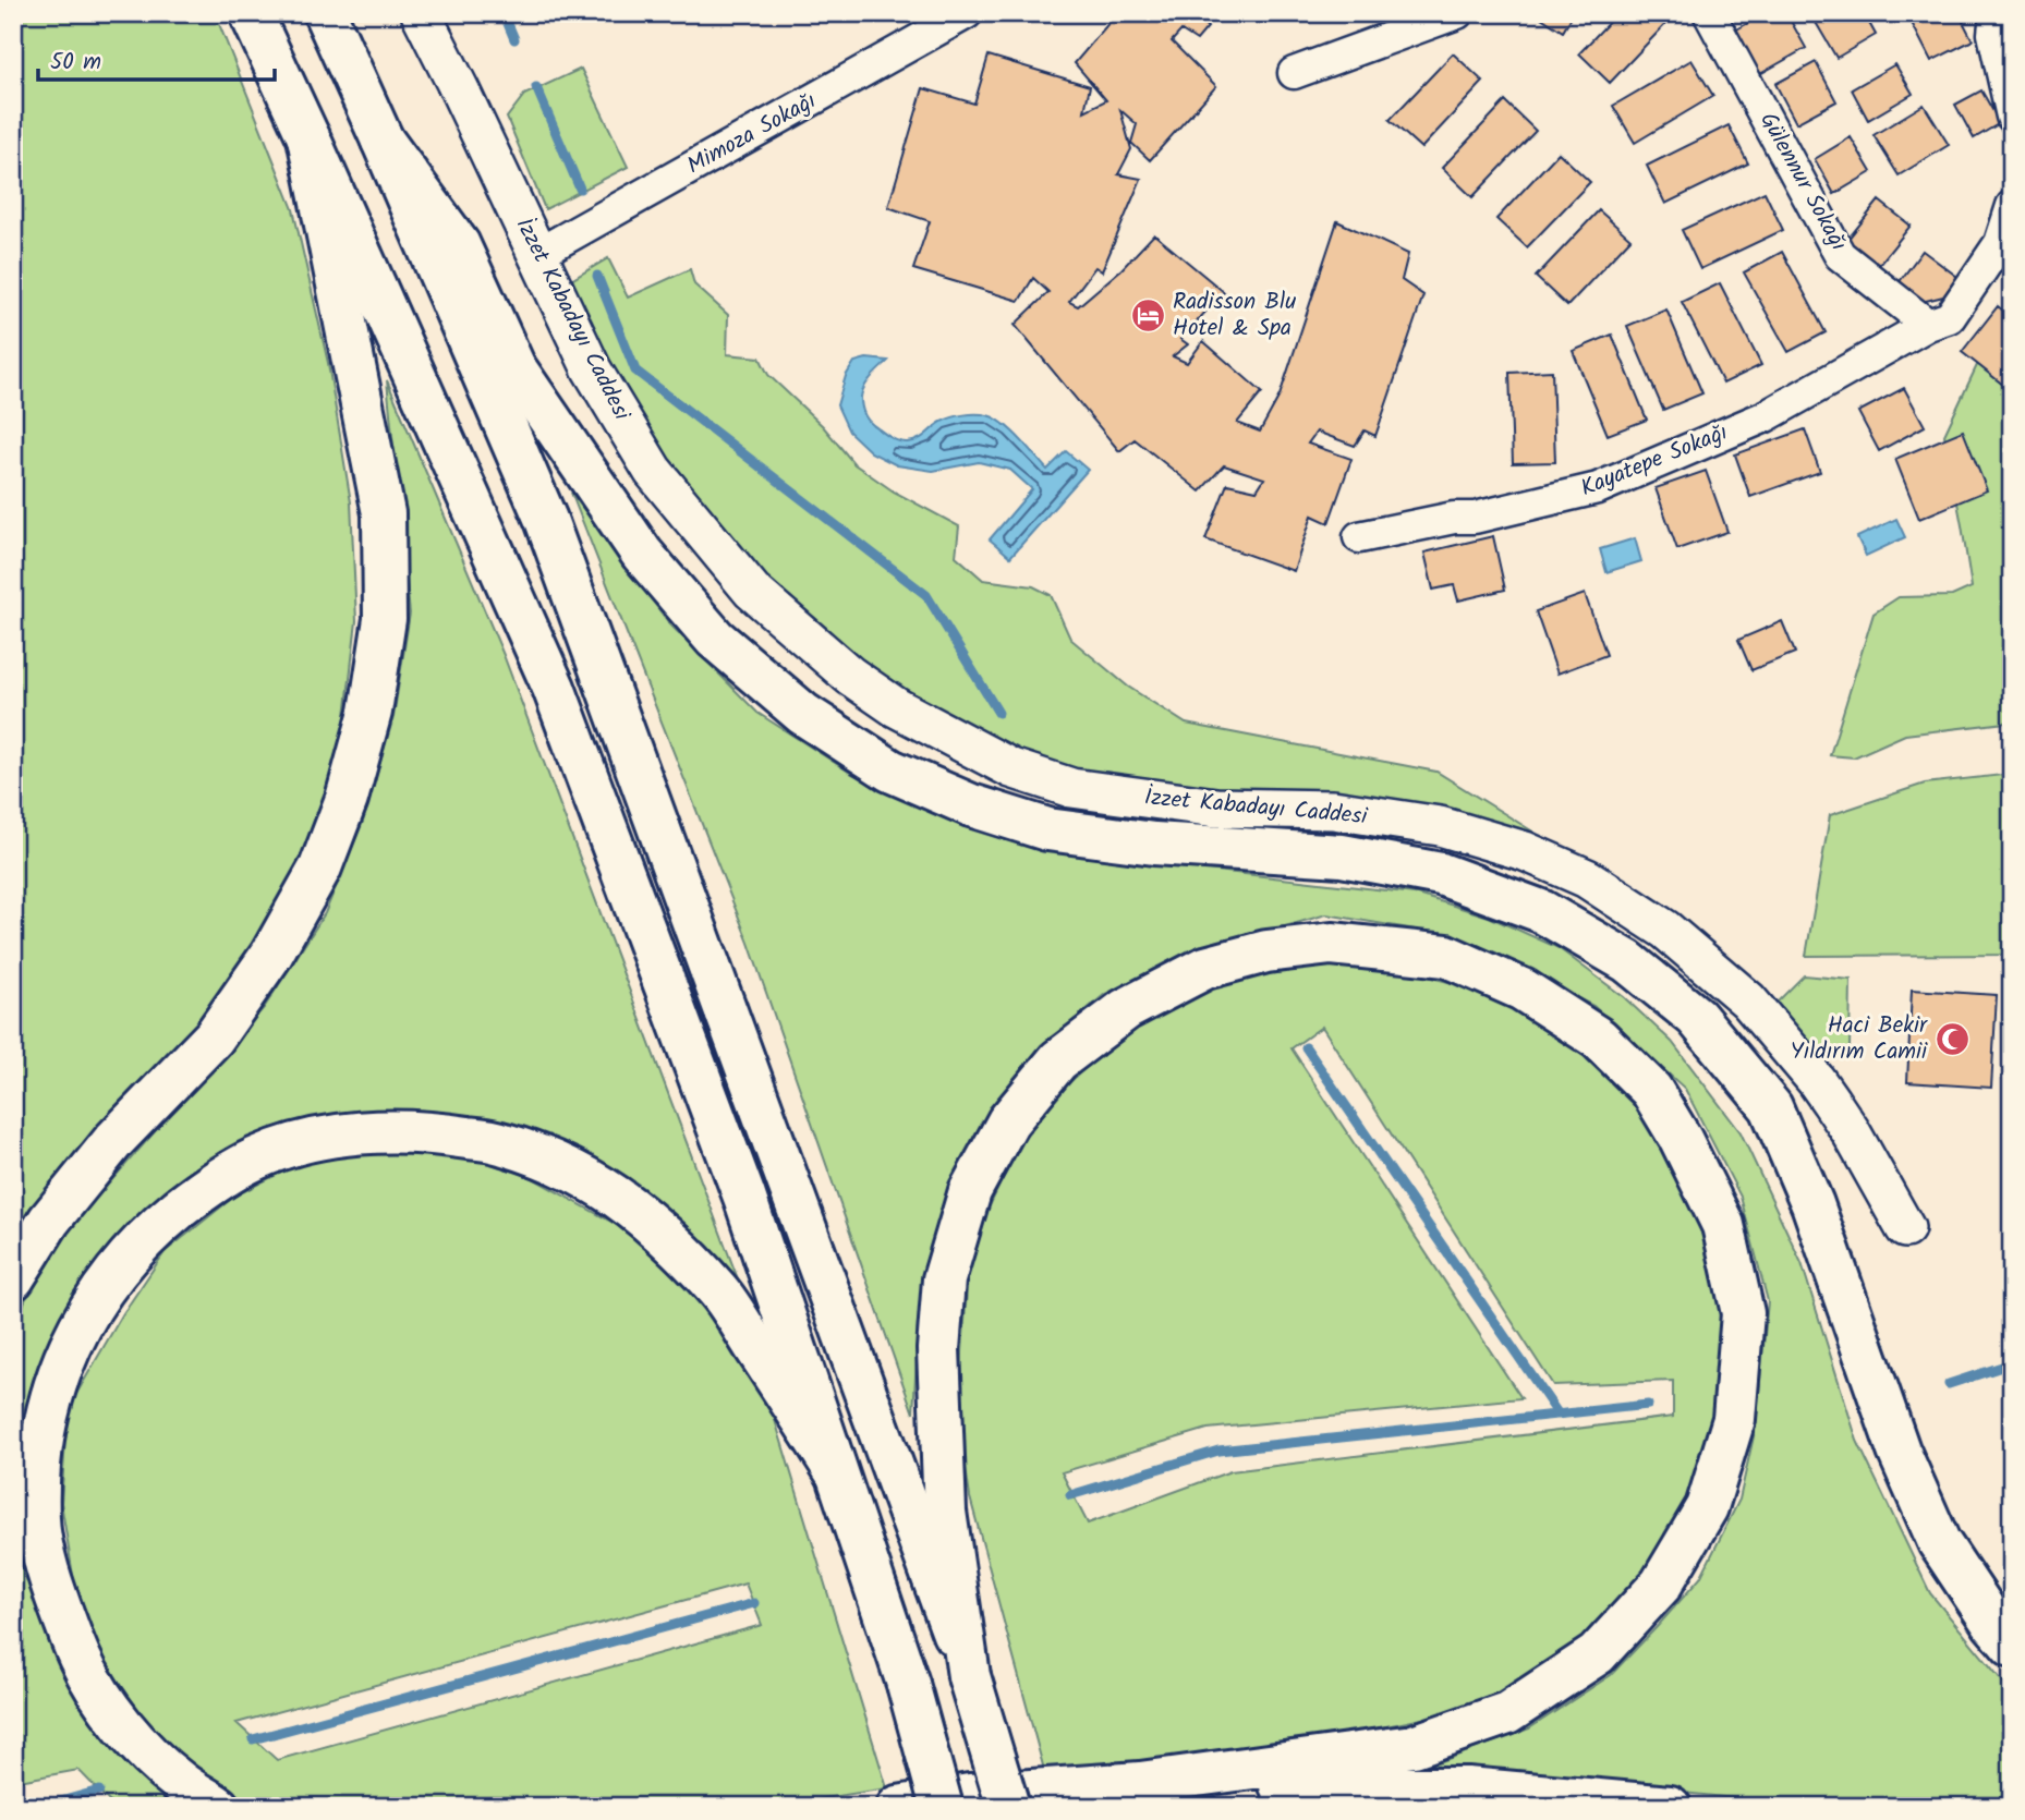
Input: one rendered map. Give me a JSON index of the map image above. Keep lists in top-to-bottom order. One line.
{"streets":{"street":["Mimoza Sokağı","Gülennur Sokağı","İzzet Kabadayı Caddesi","Kayatepe Sokağı"]},"crossings":[["Mimoza Sokağı","İzzet Kabadayı Caddesi"],["Gülennur Sokağı","Kayatepe Sokağı"]],"places":{"hotel":["Radisson Blu Hotel & Spa"],"mosque":["Haci Bekir Yıldırım Camii"]},"scale_bar":"50 m"}
